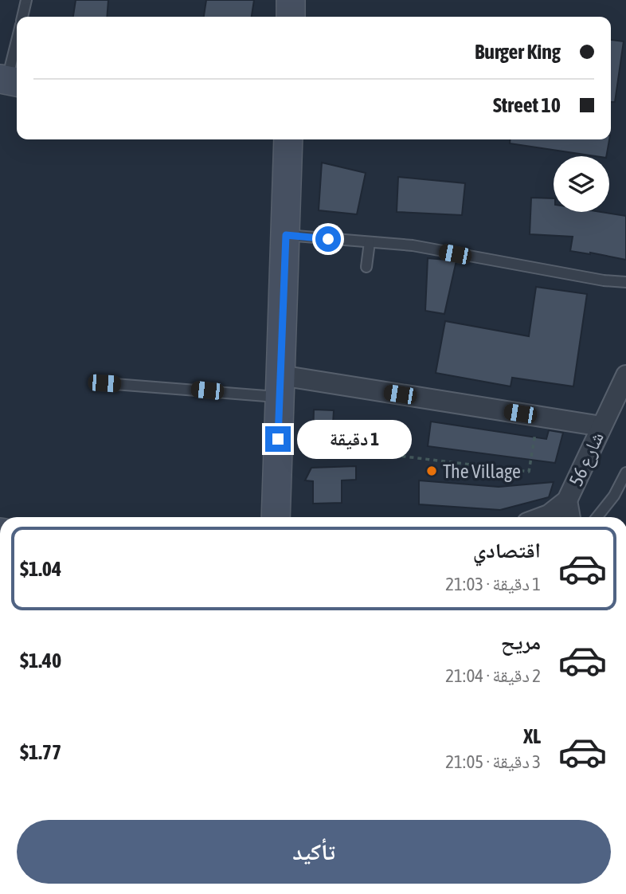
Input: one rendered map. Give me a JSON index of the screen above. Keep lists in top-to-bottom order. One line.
{"streets":{"street":["شارع 56"]},"places":["The Village"],"page":{"banner":["Burger King","Street 10"],"bubble":"1 دقيقة","list":[{"name":"اقتصادي","note":"1 دقيقة · 21:03","value":"$1.04"},{"name":"مريح","note":"2 دقيقة · 21:04","value":"$1.40"},{"name":"XL","note":"3 دقيقة · 21:05","value":"$1.77"}],"buttons":"تأكيد"}}
